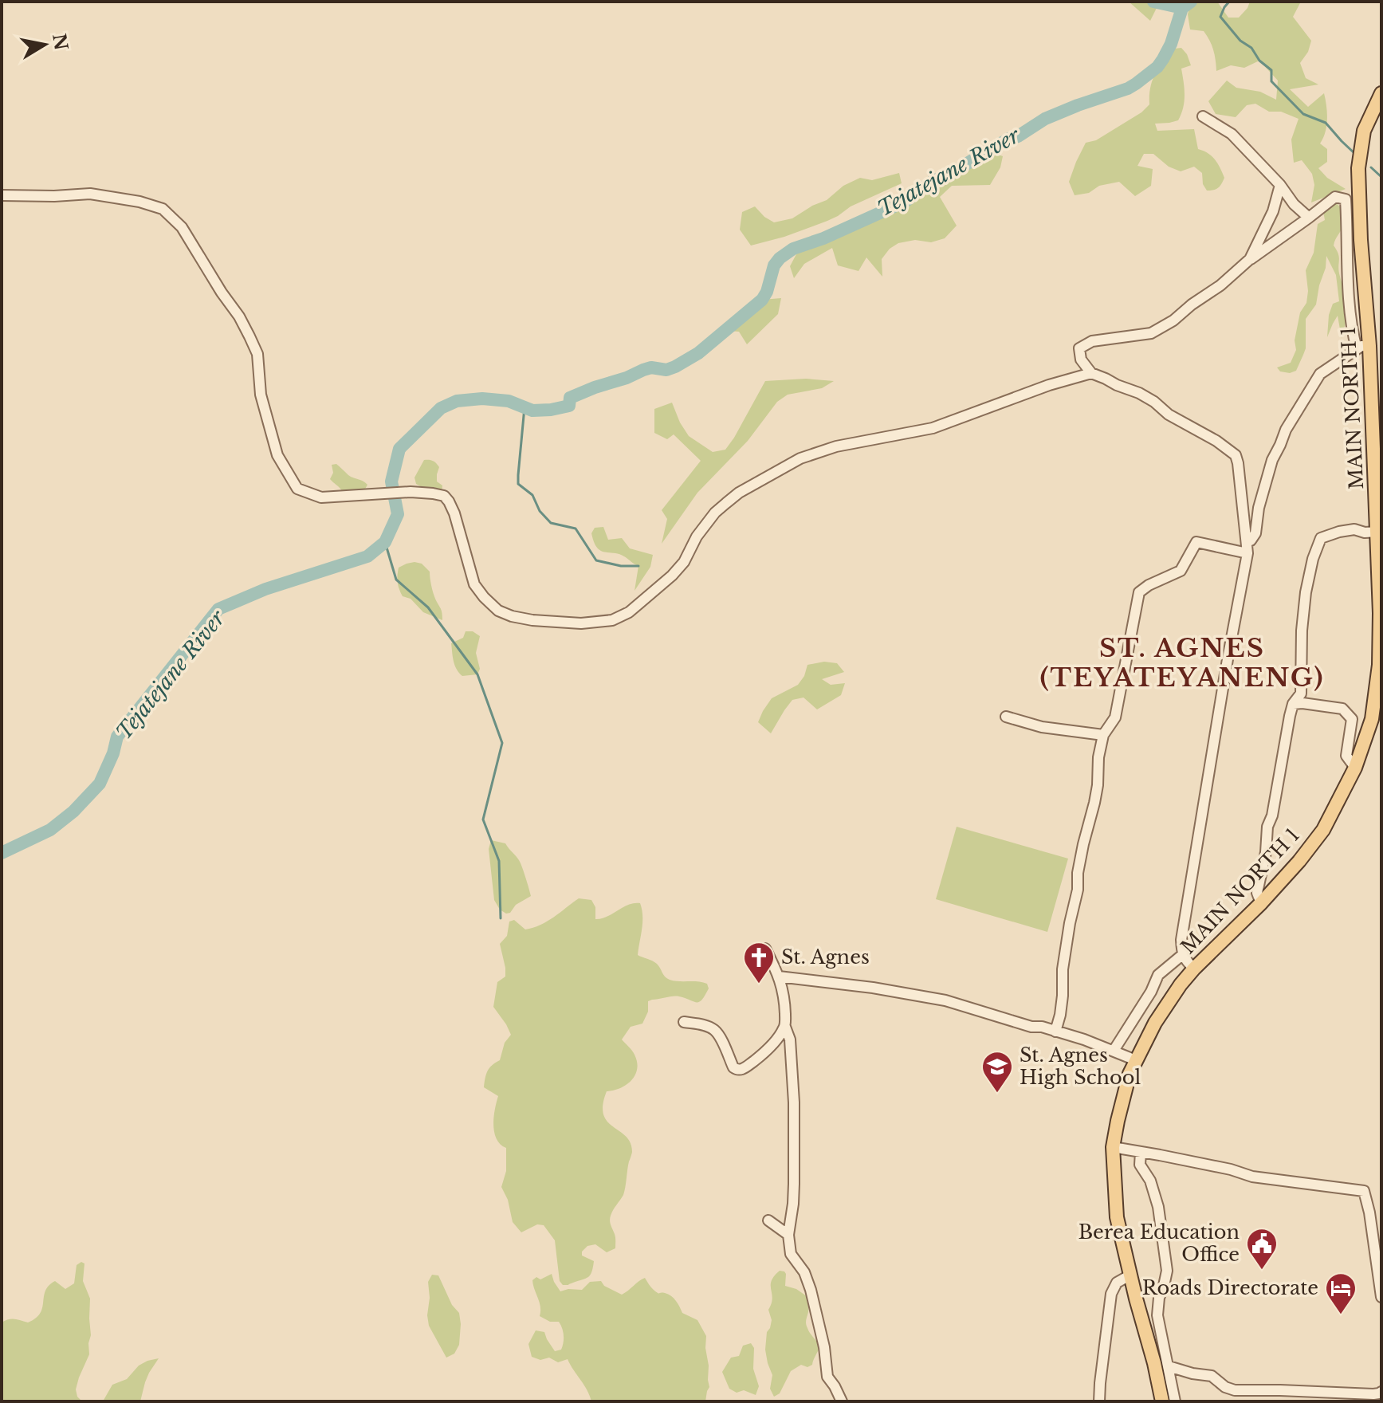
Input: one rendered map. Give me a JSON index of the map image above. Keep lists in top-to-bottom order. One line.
{"streets":{"main road":["MAIN NORTH 1"]},"districts":["ST. AGNES (TEYATEYANENG)"],"water":["Tejatejane River"],"places":{"church":["St. Agnes"],"school or university":["St. Agnes High School"],"public building":["Berea Education Office"],"hotel":["Roads Directorate"]},"north":"right"}
